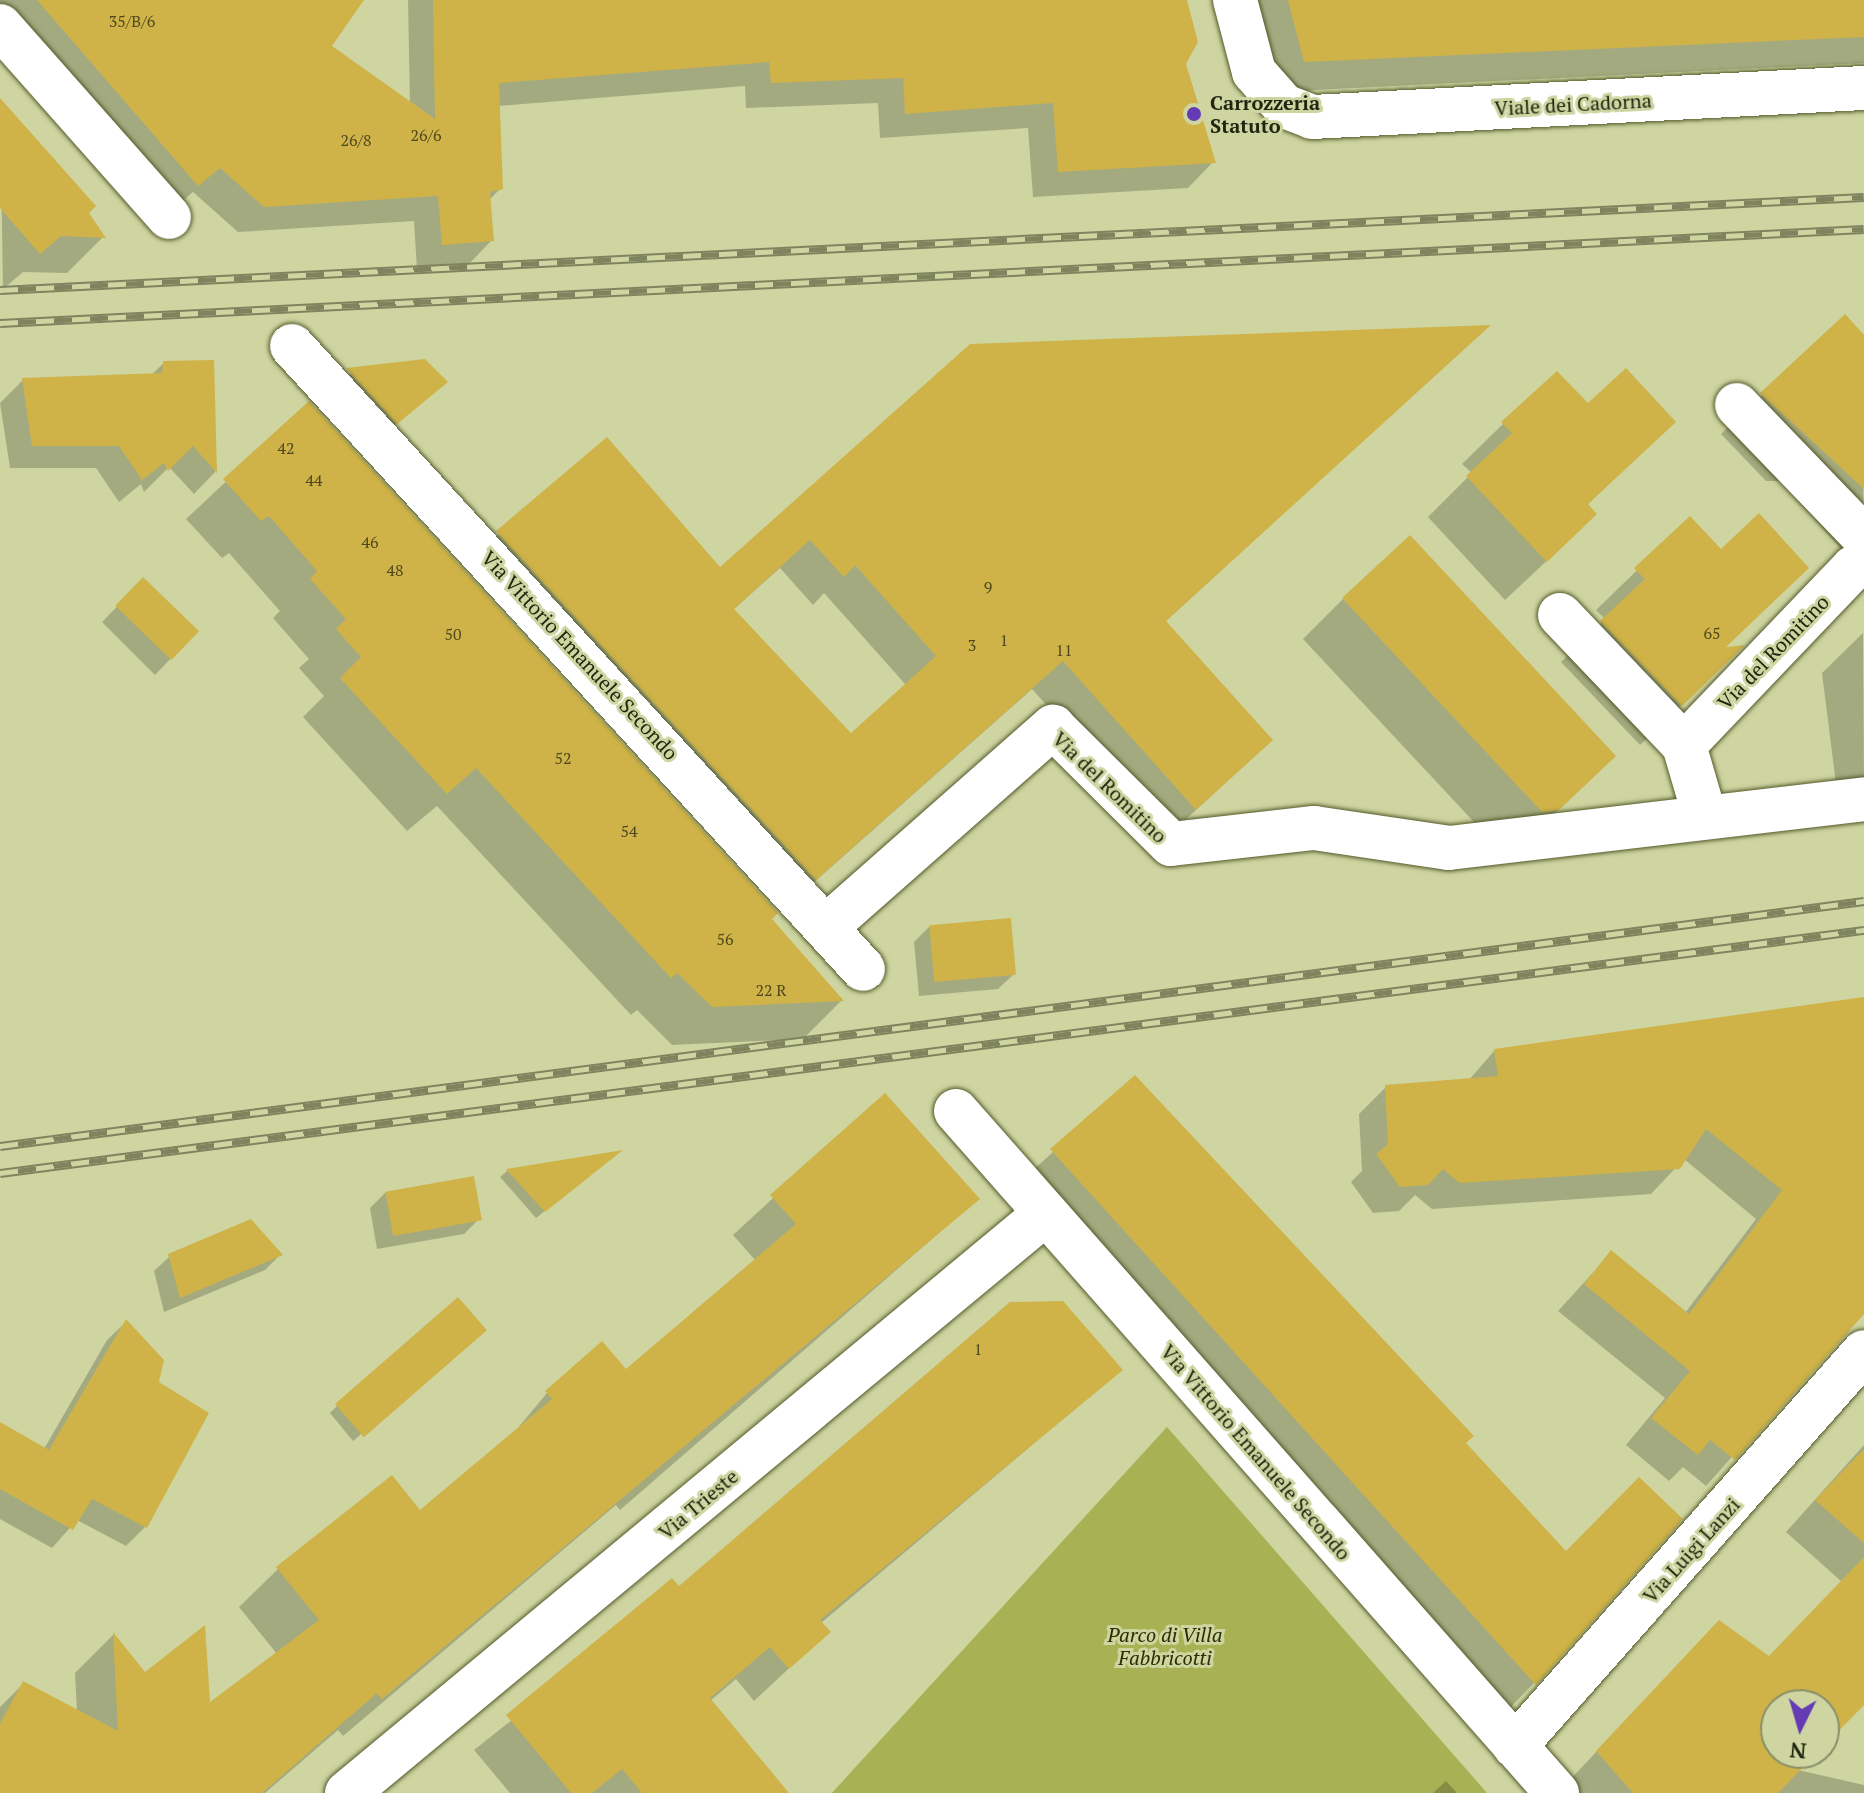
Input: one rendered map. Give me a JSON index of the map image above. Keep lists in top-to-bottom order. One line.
{"streets":{"street":["Viale dei Cadorna","Via del Romitino","Via Vittorio Emanuele Secondo","Via Trieste","Via Luigi Lanzi"]},"crossings":[["Via del Romitino","Via Vittorio Emanuele Secondo"],["Via Vittorio Emanuele Secondo","Via Trieste"],["Via Vittorio Emanuele Secondo","Via Luigi Lanzi"]],"parks":["Parco di Villa Fabbricotti"],"places":["Carrozzeria Statuto"],"house_numbers":["35/B/6","26/6","26/8","42","44","46","48","9","65","50","1","3","11","52","54","56","22 R","1"],"north":"bottom"}
